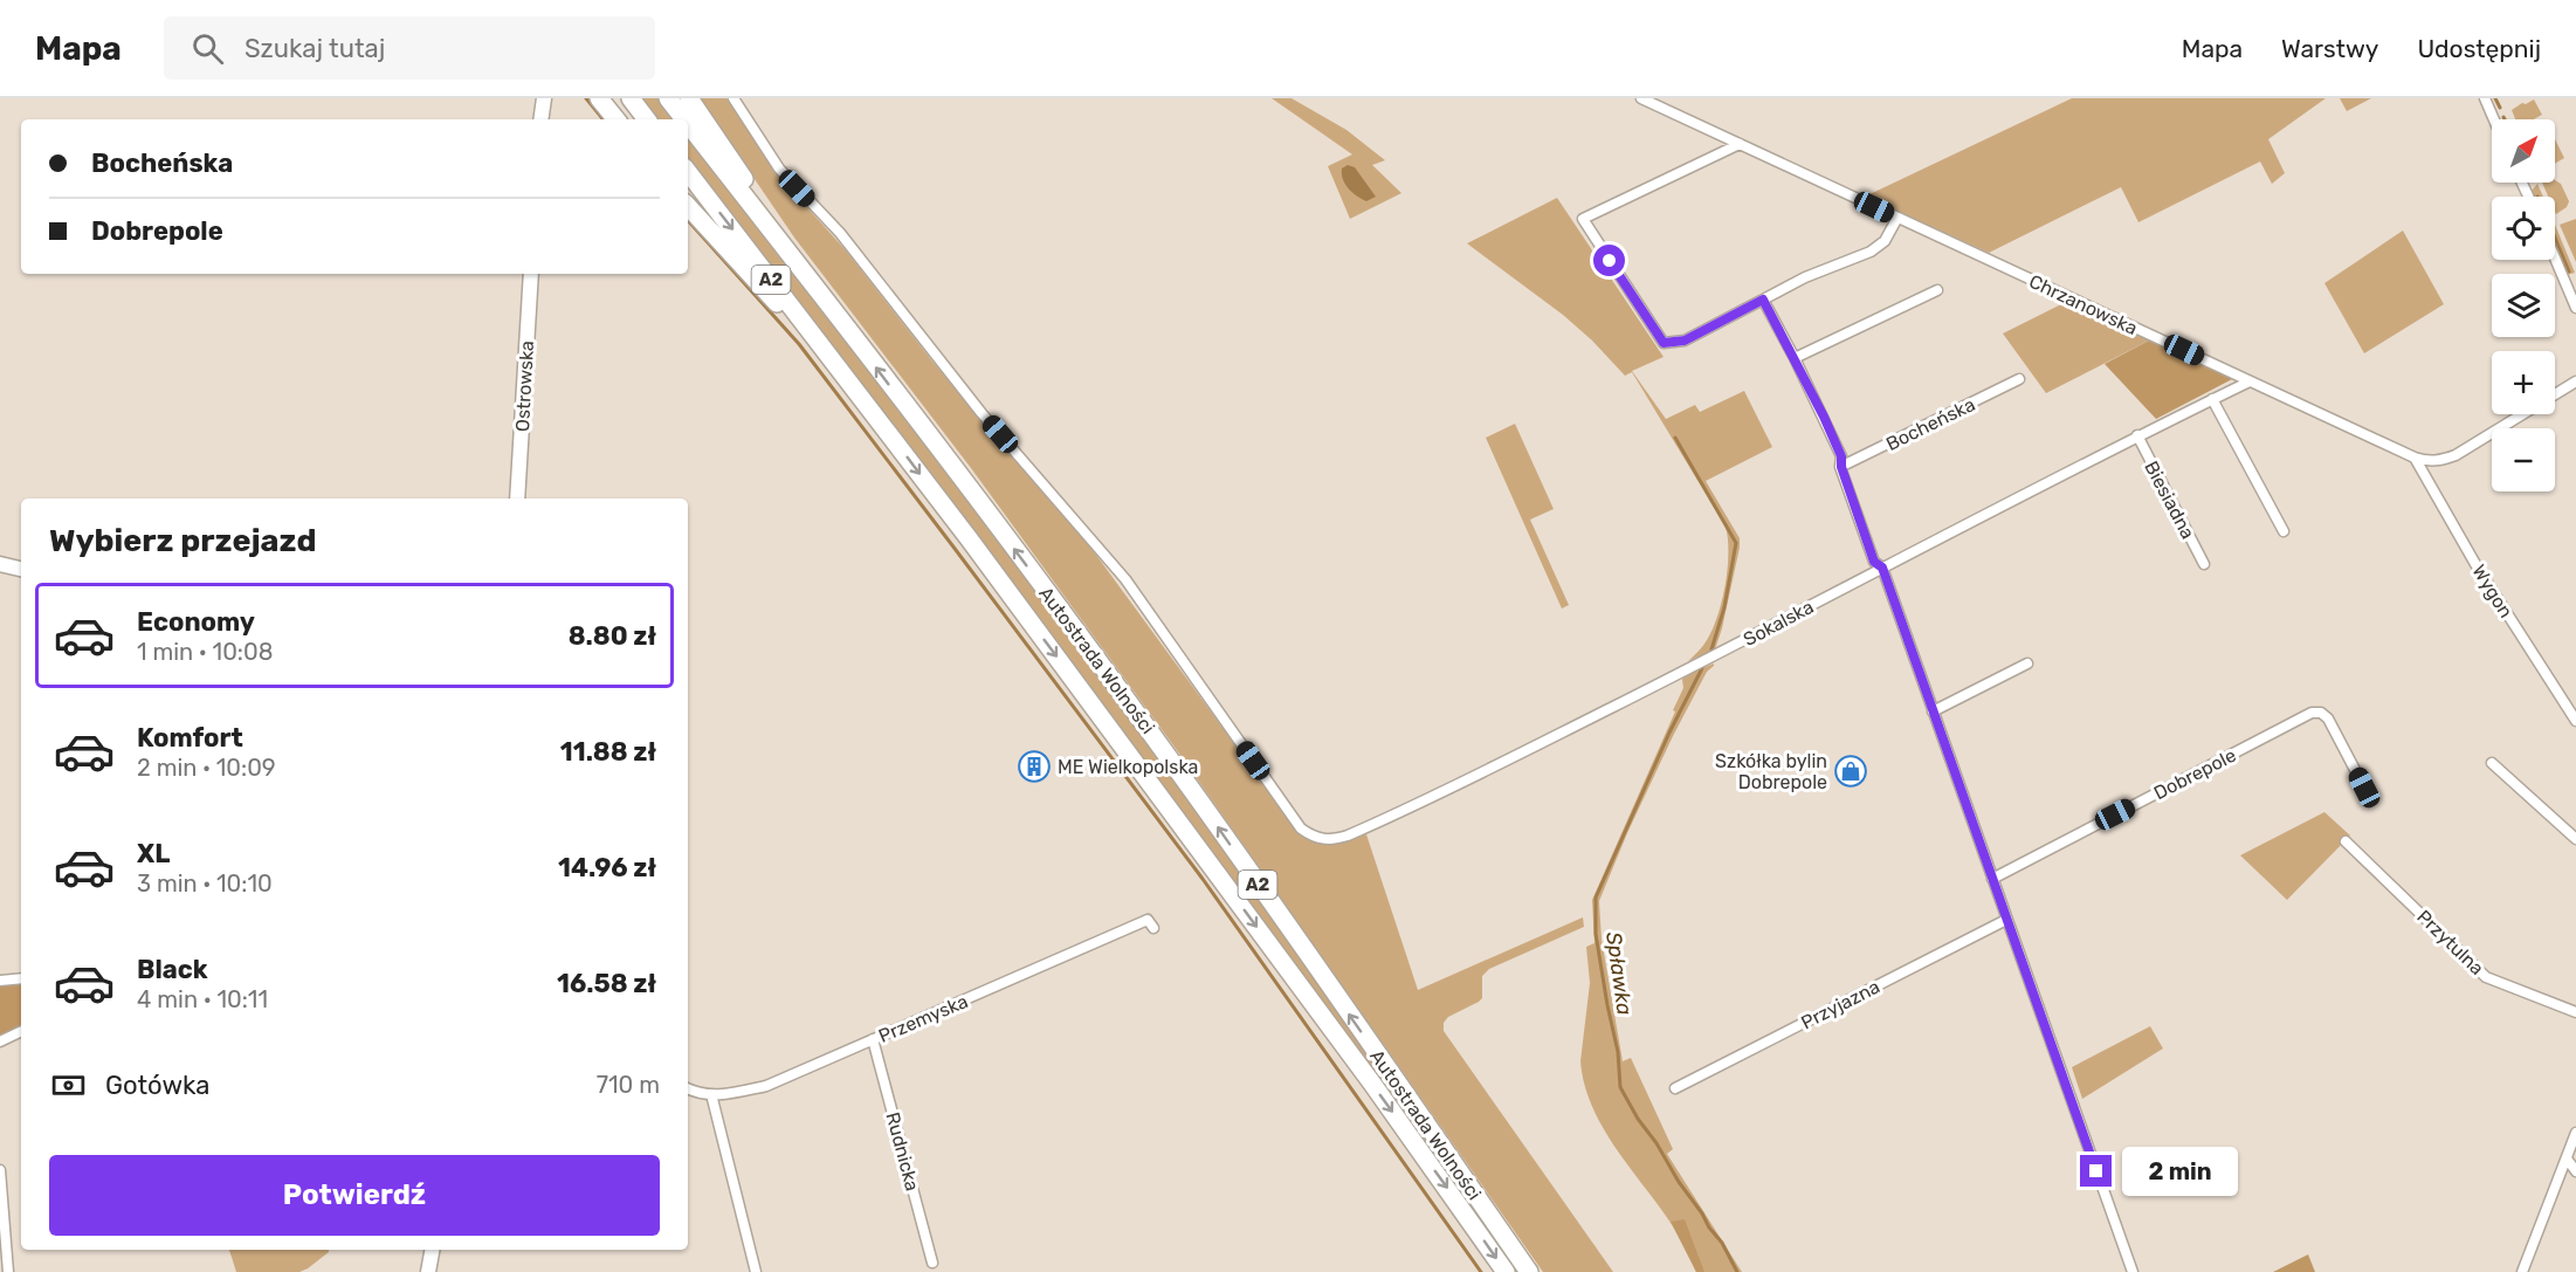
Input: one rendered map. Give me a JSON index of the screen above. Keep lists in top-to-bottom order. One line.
{"streets":{"highway":["A2","Autostrada Wolności"],"street":["Chrzanowska","Ostrowska","Bocheńska","Biesiadna","Wygon","Sokalska","Dobrepole","Przytulna","Przyjazna","Przemyska","Rudnicka"]},"crossings":[["Chrzanowska","Wygon"],["Chrzanowska","Sokalska"],["Biesiadna","Sokalska"],["Przemyska","Rudnicka"]],"water":["Spławka"],"places":{"building":["ME Wielkopolska"],"shop":["Szkółka bylin Dobrepole"]},"north":"top right","page":{"header":"Mapa","search":"Szukaj tutaj","nav":["Mapa","Warstwy","Udostępnij"],"map_buttons":["+","−"],"banner":["Bocheńska","Dobrepole"],"heading":"Wybierz przejazd","list":[{"name":"Economy","note":"1 min · 10:08","value":"8.80 zł"},{"name":"Komfort","note":"2 min · 10:09","value":"11.88 zł"},{"name":"XL","note":"3 min · 10:10","value":"14.96 zł"},{"name":"Black","note":"4 min · 10:11","value":"16.58 zł"}],"pay":["Gotówka","710 m"],"buttons":"Potwierdź","bubble":"2 min"}}
